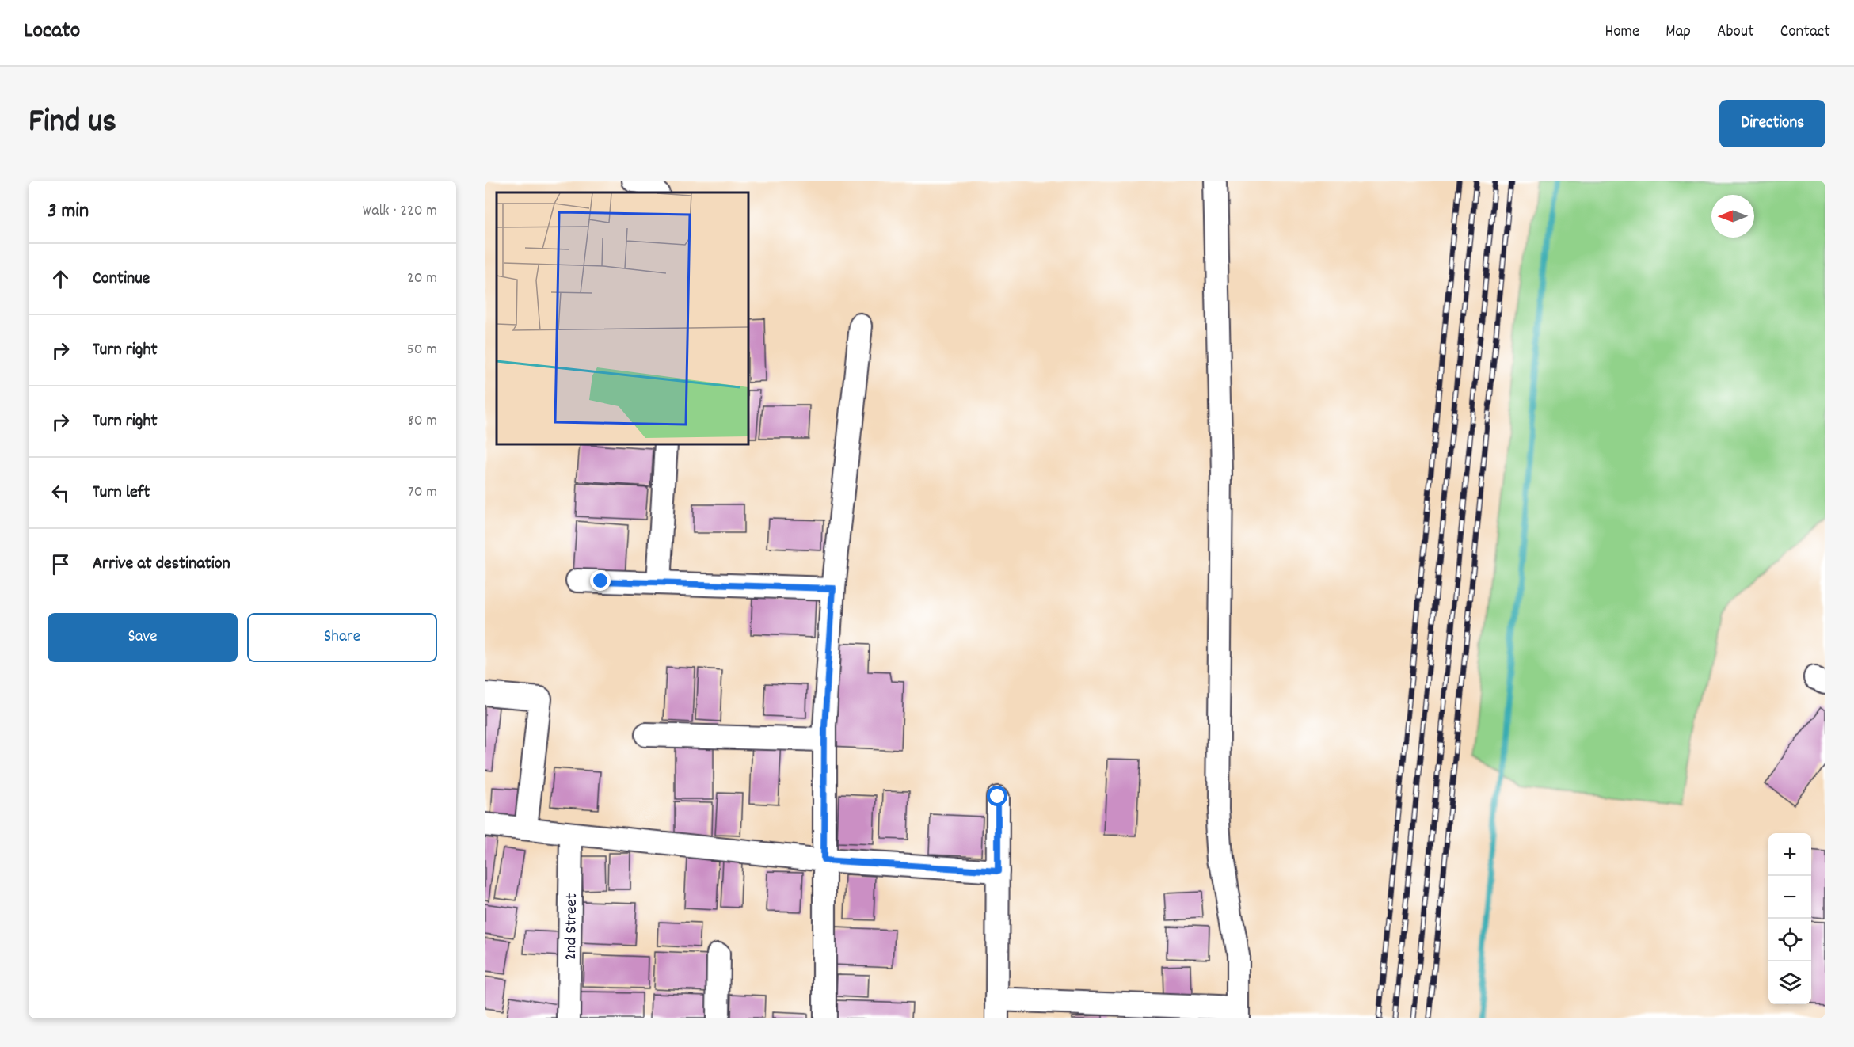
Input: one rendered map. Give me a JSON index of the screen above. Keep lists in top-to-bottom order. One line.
{"streets":{"street":["2nd Street"]},"north":"left","page":{"header":"Locato","nav":["Home","Map","About","Contact"],"title":"Find us","buttons":["Directions",["Save","Share"]],"heading":["3 min","Walk · 220 m"],"list":[["Continue","20 m"],["Turn right","50 m"],["Turn right","80 m"],["Turn left","70 m"],"Arrive at destination"],"map_buttons":["+","−"]}}
